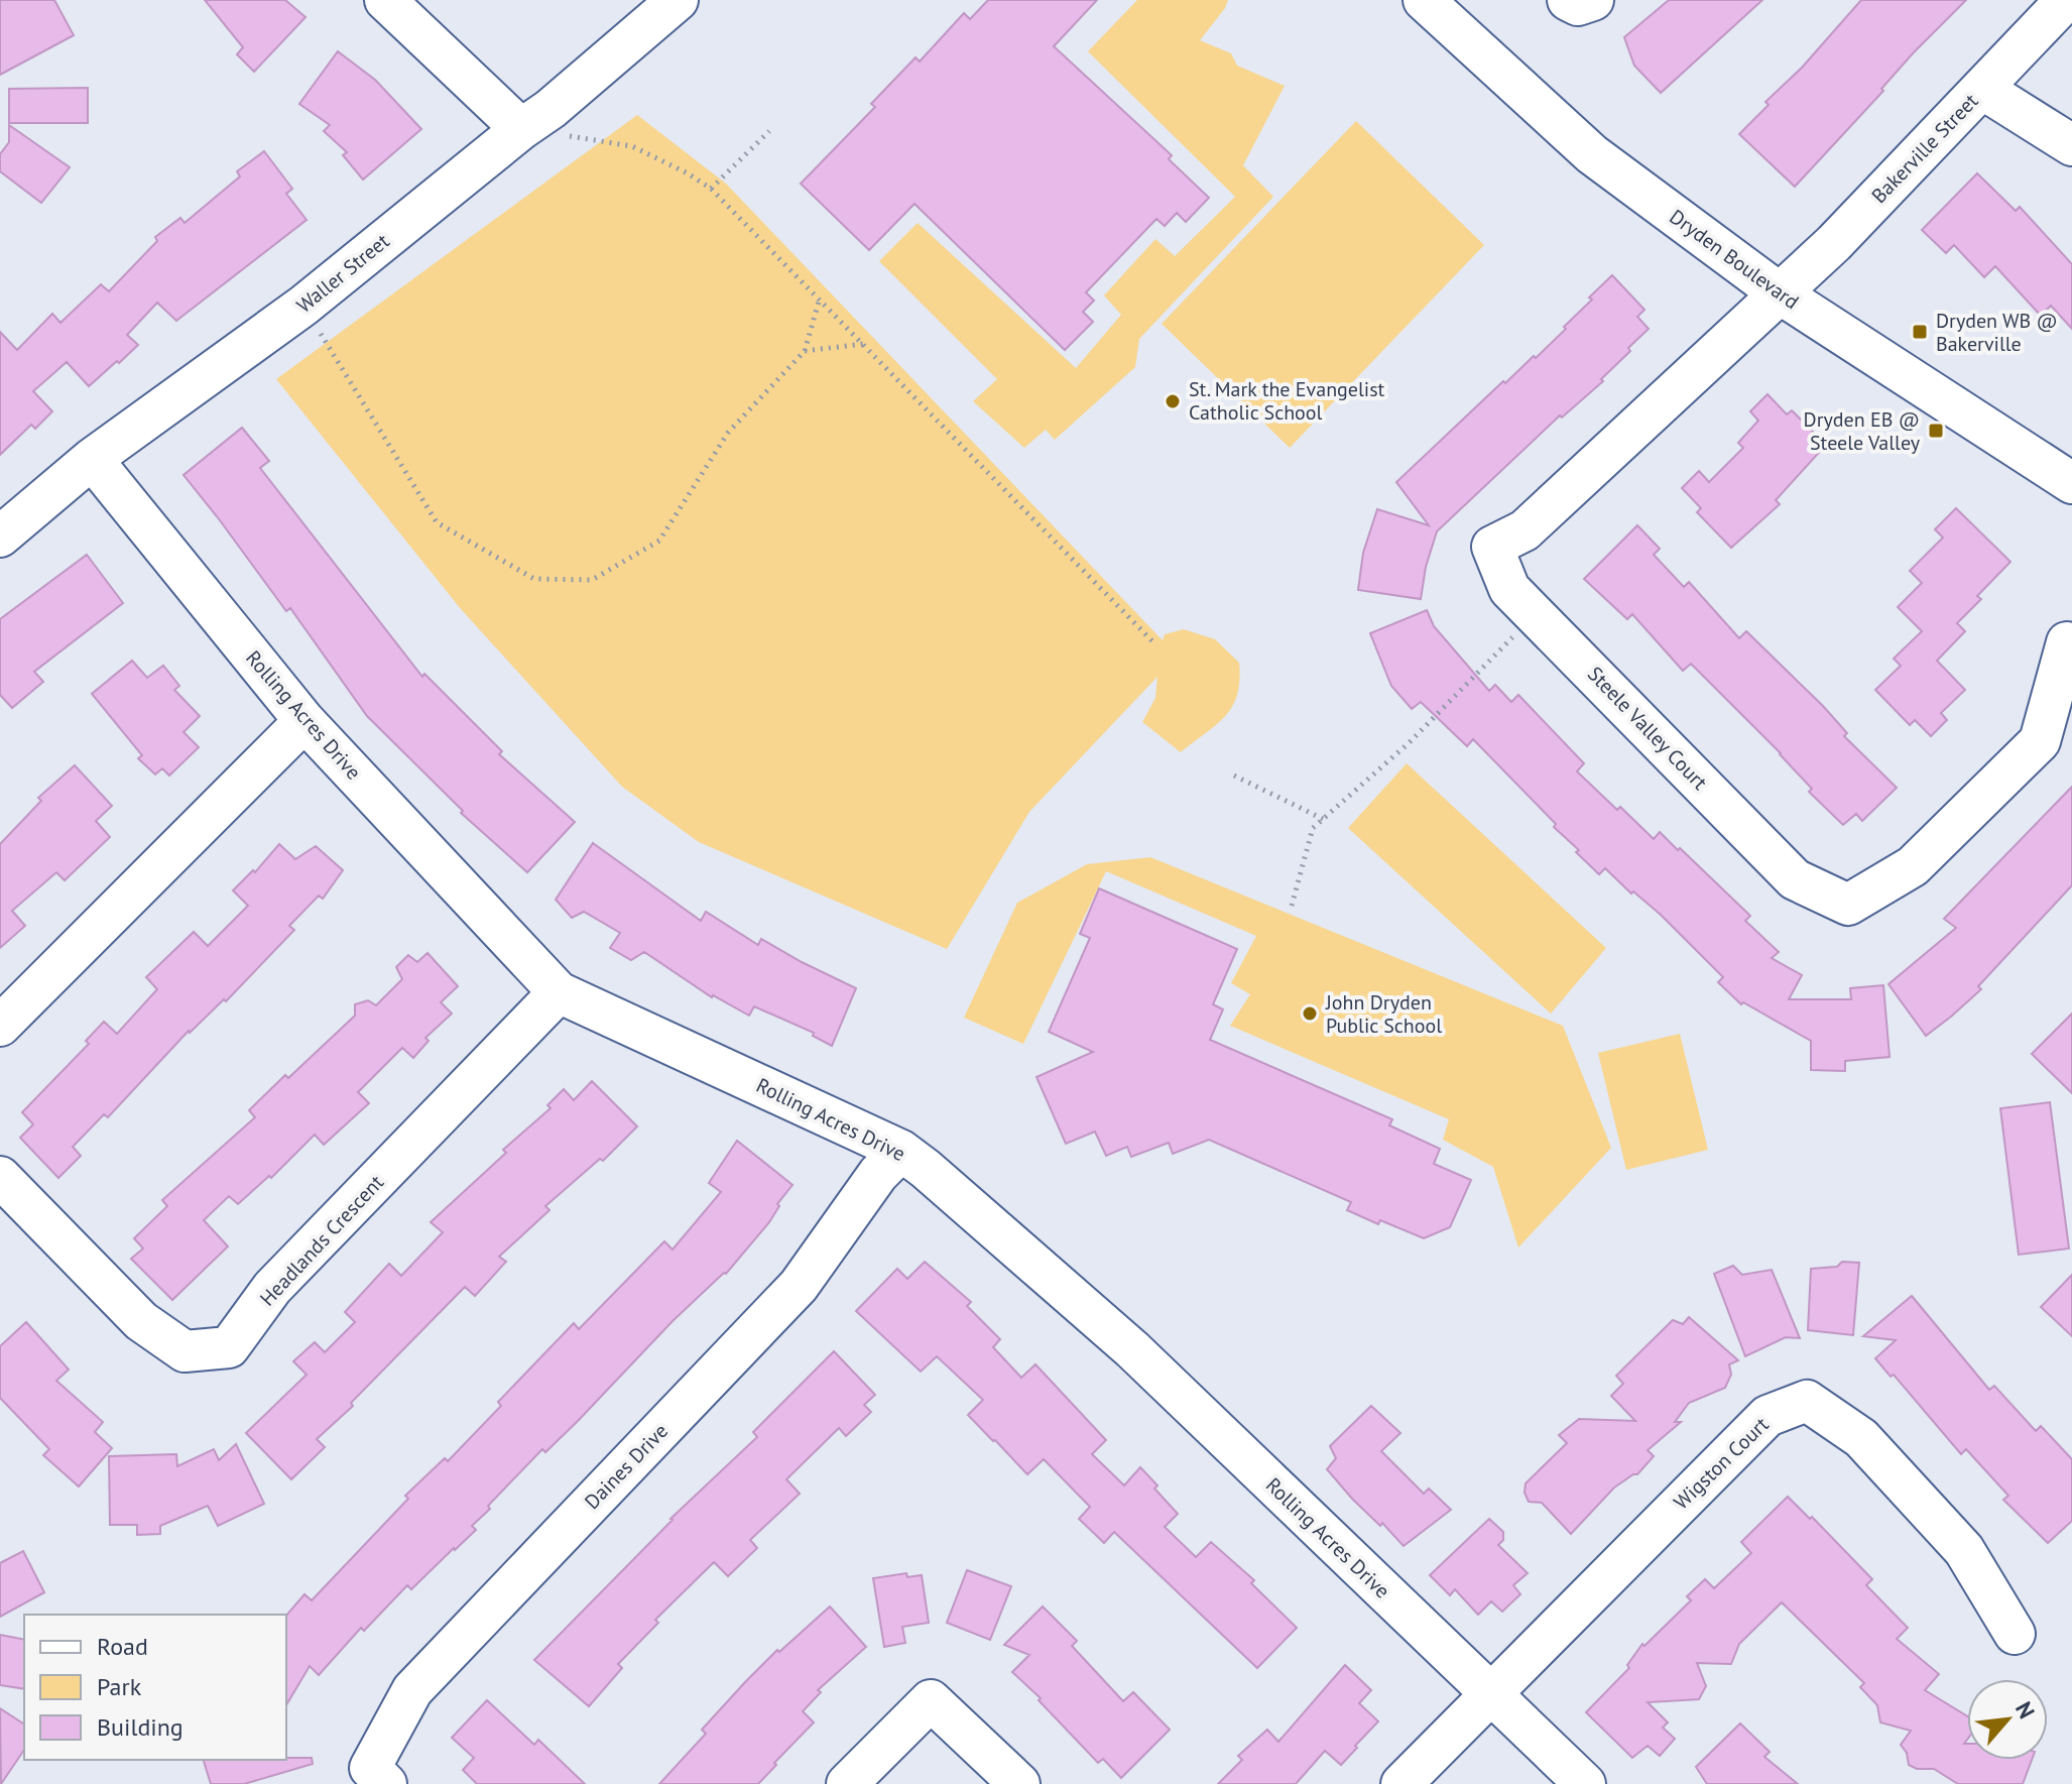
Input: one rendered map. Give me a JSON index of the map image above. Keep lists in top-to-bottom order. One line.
{"streets":{"street":["Bakerville Street","Dryden Boulevard","Waller Street","Rolling Acres Drive","Steele Valley Court","Headlands Crescent","Wigston Court","Daines Drive"]},"crossings":[["Bakerville Street","Dryden Boulevard"],["Bakerville Street","Steele Valley Court"],["Dryden Boulevard","Steele Valley Court"],["Waller Street","Rolling Acres Drive"],["Rolling Acres Drive","Headlands Crescent"],["Rolling Acres Drive","Wigston Court"],["Rolling Acres Drive","Daines Drive"]],"places":{"transit":["Dryden WB @ Bakerville","Dryden EB @ Steele Valley"],"other":["St. Mark the Evangelist Catholic School","John Dryden Public School"]},"legend":["Road","Park","Building"],"north":"top right"}
